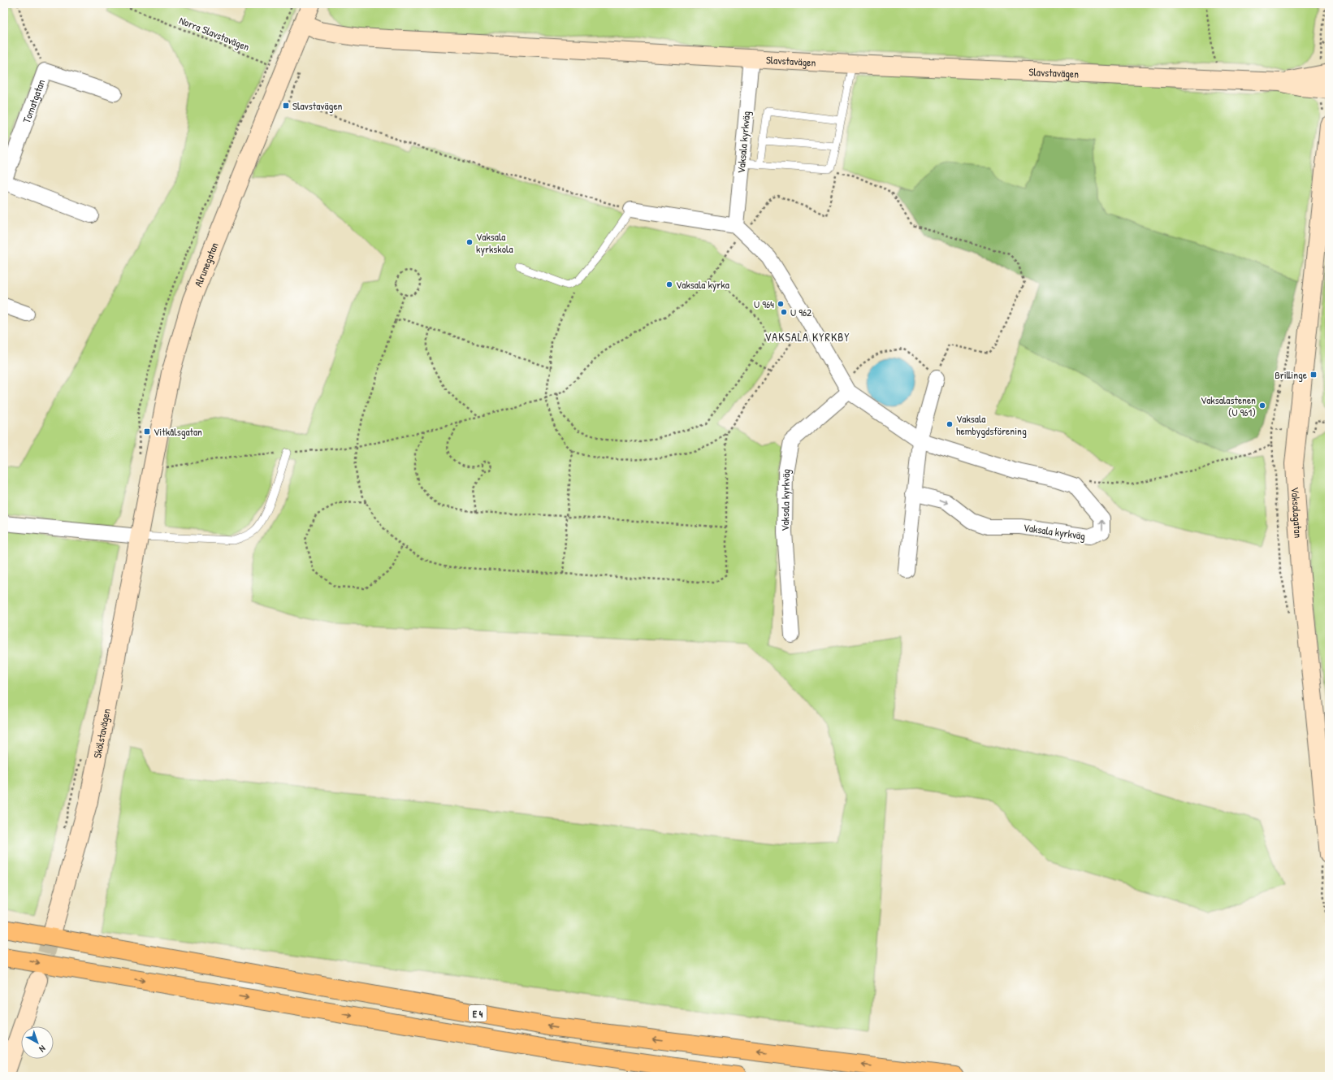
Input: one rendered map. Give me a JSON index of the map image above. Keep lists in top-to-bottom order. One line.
{"streets":{"highway":["E 4"],"street":["Slavstavägen","Tomatgatan","Vaksala kyrkväg","Alrunegatan","Vaksalagatan","Skölstavägen"],"path":["Norra Slavstavägen"]},"crossings":[["Norra Slavstavägen","Alrunegatan"],["Slavstavägen","Vaksala kyrkväg"],["Slavstavägen","Alrunegatan"],["Alrunegatan","Skölstavägen"]],"districts":["VAKSALA KYRKBY"],"places":{"transit":["Slavstavägen","Brillinge","Vitkålsgatan"],"other":["Vaksala kyrkskola","Vaksala kyrka","U 964","U 962","Vaksalastenen (U 961)","Vaksala hembygdsförening"]},"north":"bottom right"}
